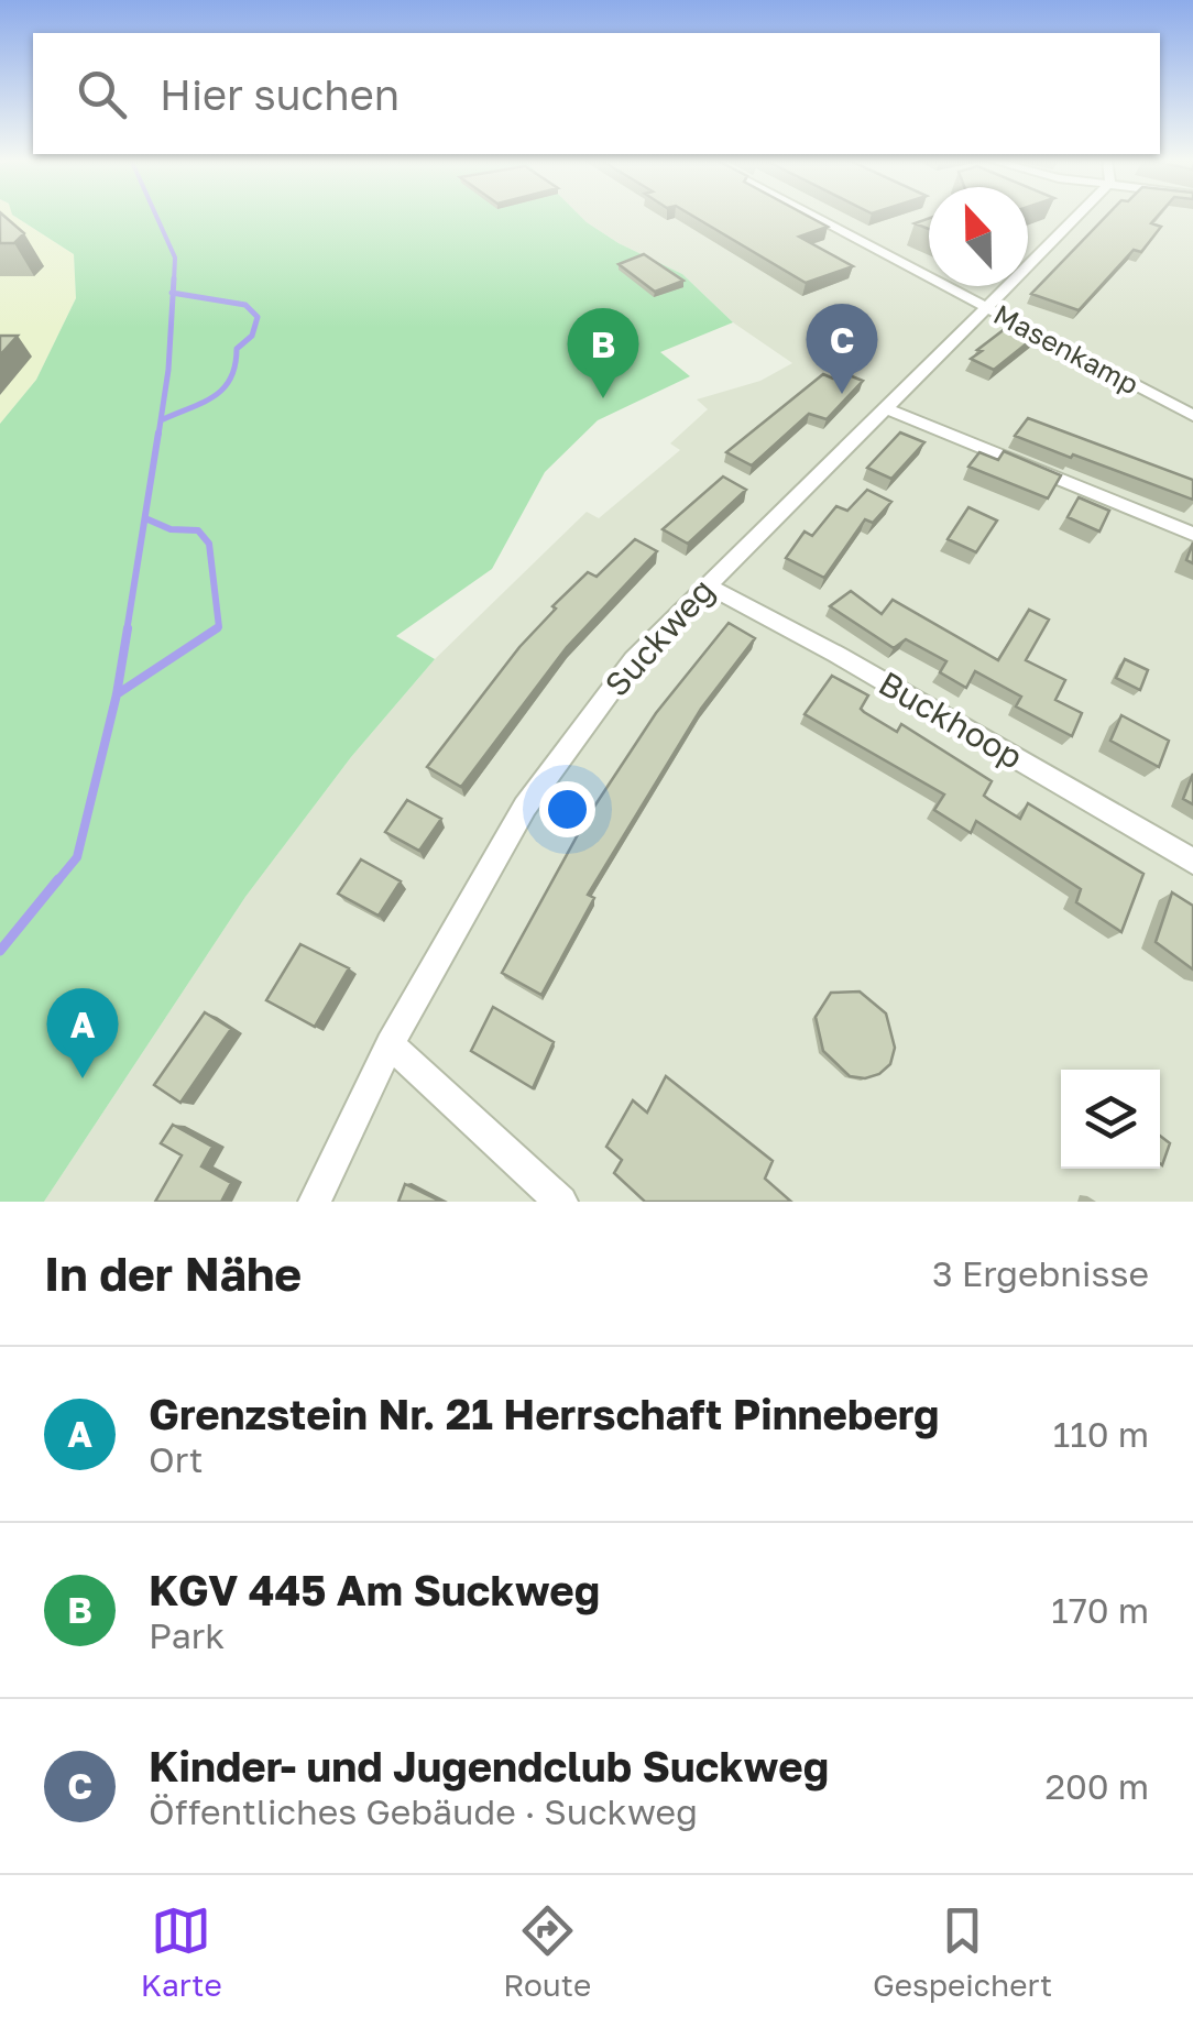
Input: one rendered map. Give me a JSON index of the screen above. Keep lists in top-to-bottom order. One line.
{"streets":{"street":["Masenkamp","Suckweg","Buckhoop"]},"crossings":[["Masenkamp","Suckweg"],["Suckweg","Buckhoop"]],"north":"top","page":{"search":"Hier suchen","pins":["C","B","A"],"heading":["In der Nähe","3 Ergebnisse"],"list":[{"mark":"A","name":"Grenzstein Nr. 21 Herrschaft Pinneberg","note":"Ort","value":"110 m"},{"mark":"B","name":"KGV 445 Am Suckweg","note":"Park","value":"170 m"},{"mark":"C","name":"Kinder- und Jugendclub Suckweg","note":"Öffentliches Gebäude · Suckweg","value":"200 m"}],"nav":["Karte","Route","Gespeichert"]}}
